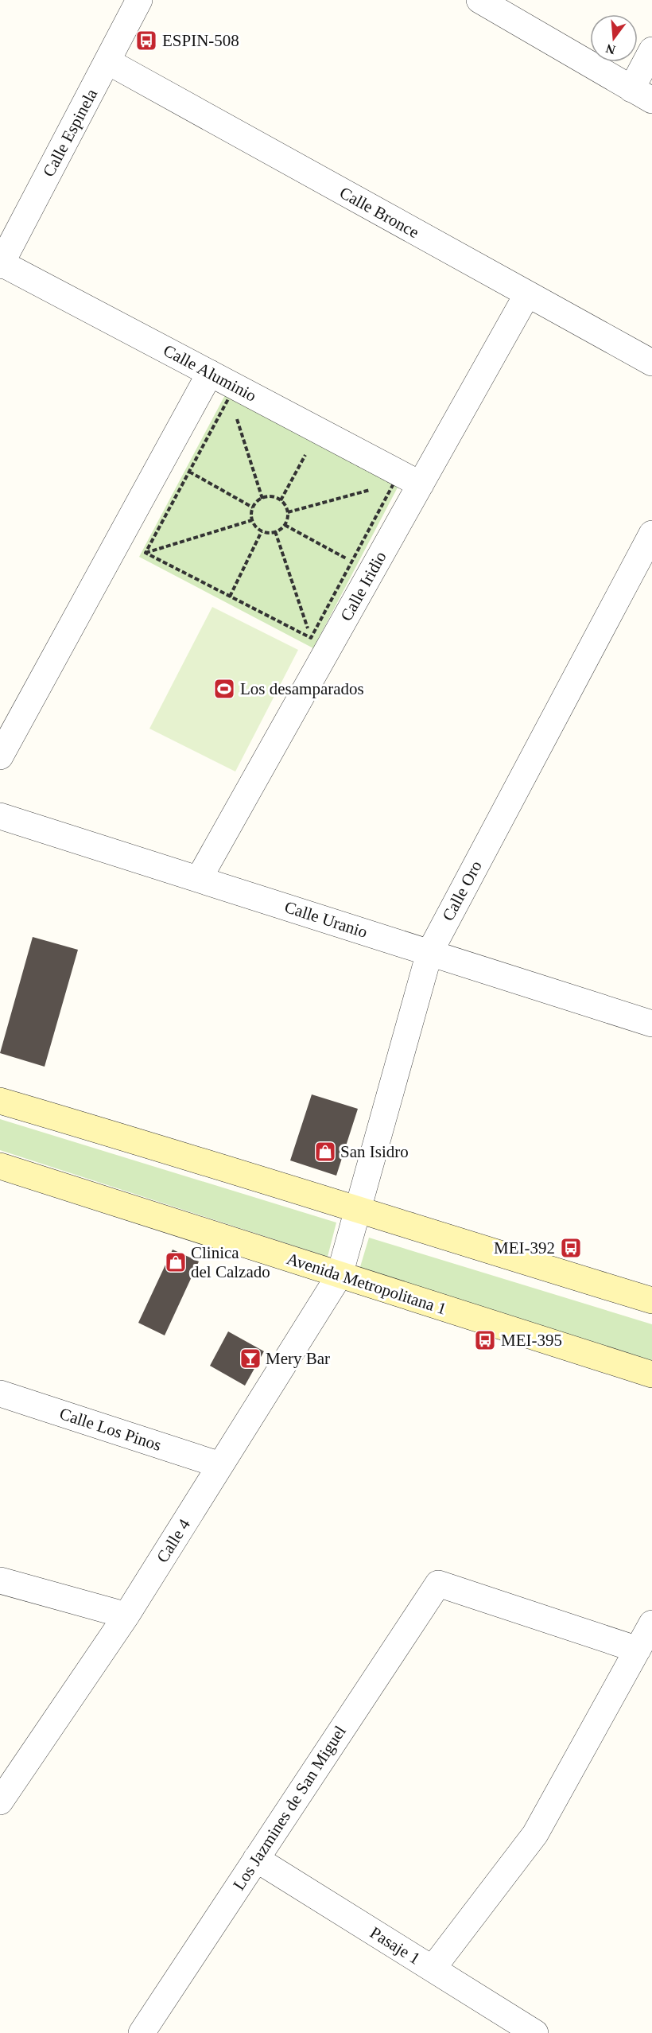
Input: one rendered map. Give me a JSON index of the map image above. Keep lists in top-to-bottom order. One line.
{"streets":{"main road":["Avenida Metropolitana 1"],"street":["Calle Espinela","Calle Bronce","Calle Aluminio","Calle Iridio","Calle Oro","Calle Uranio","Calle Los Pinos","Calle 4","Los Jazmines de San Miguel","Pasaje 1"]},"crossings":[["Calle Espinela","Calle Bronce"],["Calle Espinela","Calle Aluminio"],["Calle Bronce","Calle Iridio"],["Calle Aluminio","Calle Iridio"],["Calle Iridio","Calle Uranio"],["Calle Oro","Calle Uranio"],["Calle Oro","Avenida Metropolitana 1"],["Calle Oro","Calle 4"],["Avenida Metropolitana 1","Calle 4"],["Calle Los Pinos","Calle 4"],["Los Jazmines de San Miguel","Pasaje 1"]],"places":{"bus stop":["ESPIN-508","MEI-392","MEI-395"],"sports":["Los desamparados"],"shop":["San Isidro","Clinica del Calzado"],"bar":["Mery Bar"]},"north":"bottom"}
